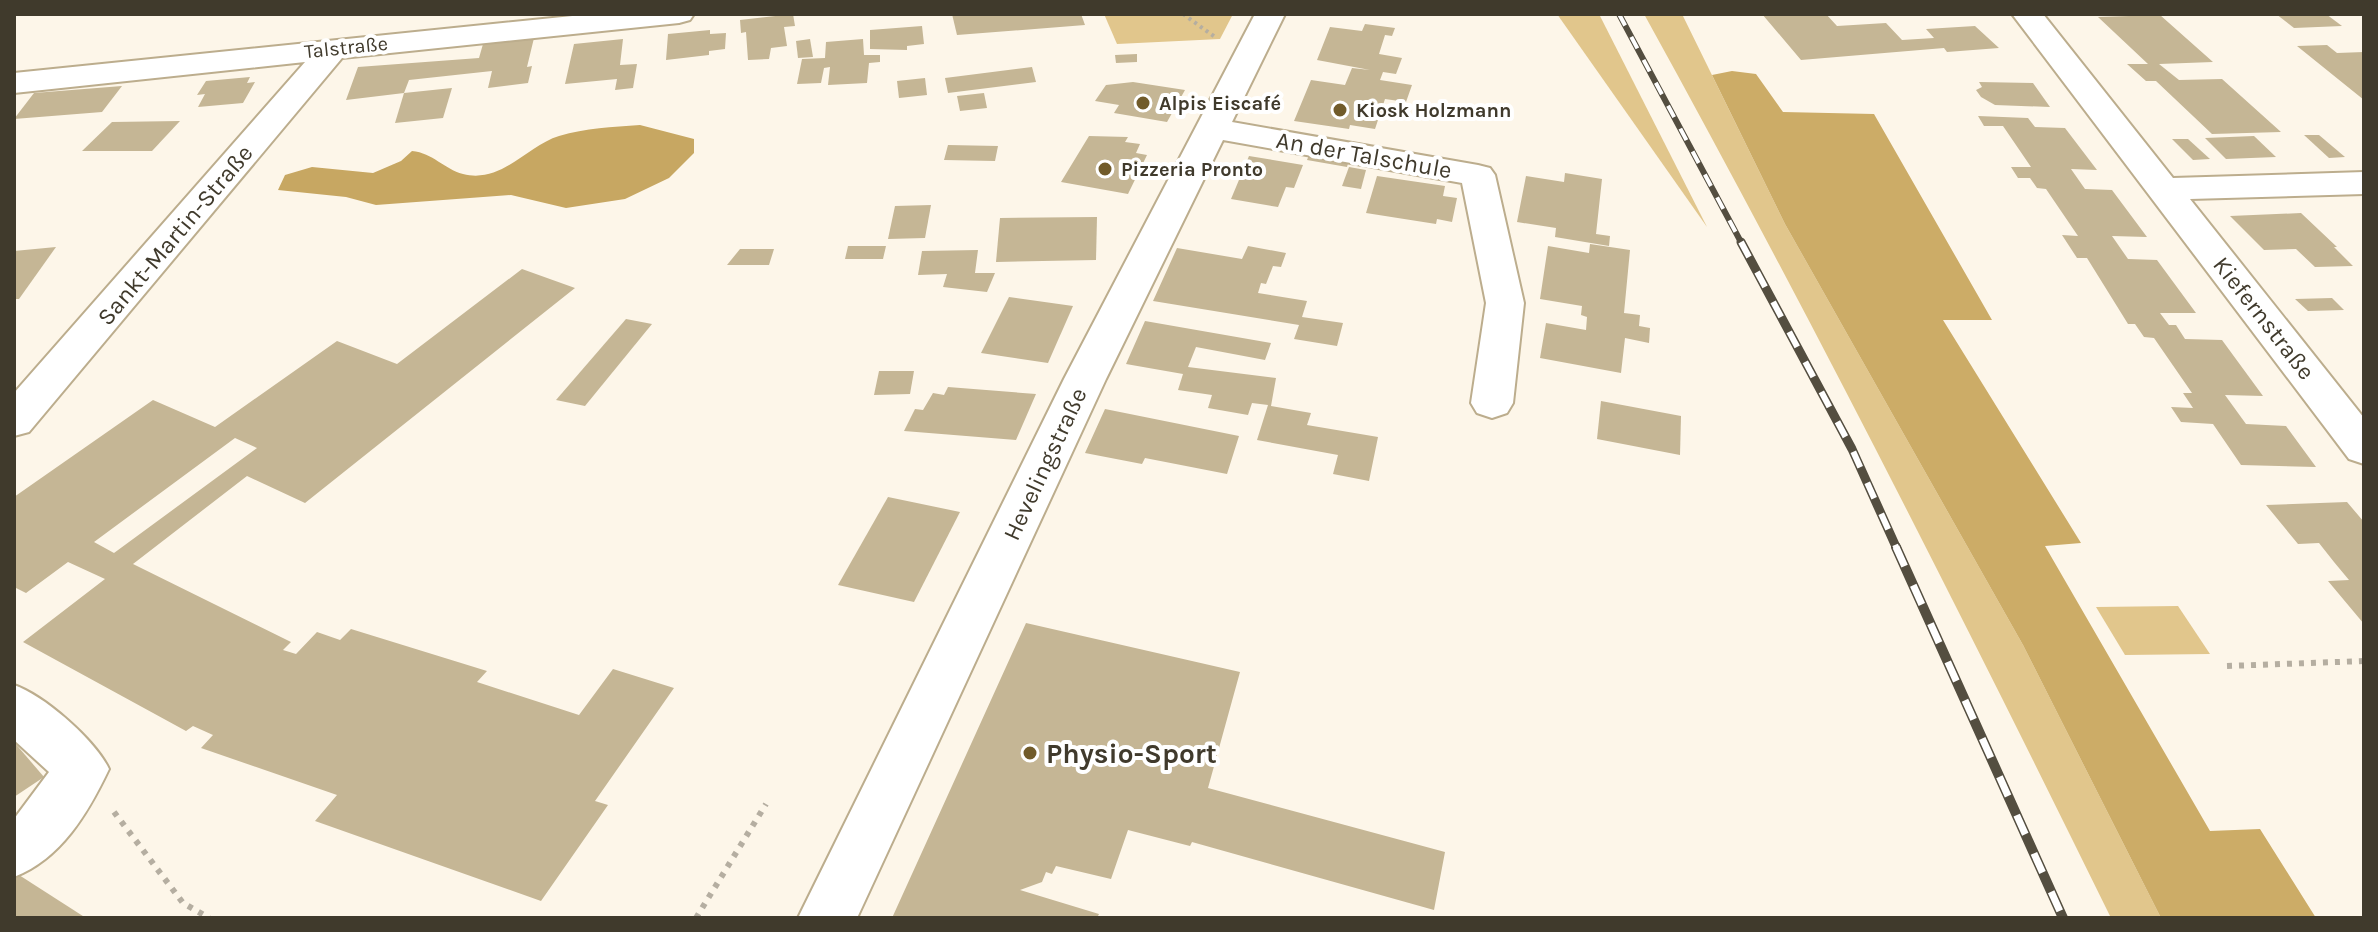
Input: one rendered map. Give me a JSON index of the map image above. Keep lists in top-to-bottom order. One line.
{"streets":{"street":["Talstraße","An der Talschule","Sankt-Martin-Straße","Kiefernstraße","Hevelingstraße"]},"crossings":[["Talstraße","Sankt-Martin-Straße"],["An der Talschule","Hevelingstraße"]],"places":["Alpis Eiscafé","Kiosk Holzmann","Pizzeria Pronto","Physio-Sport"]}
